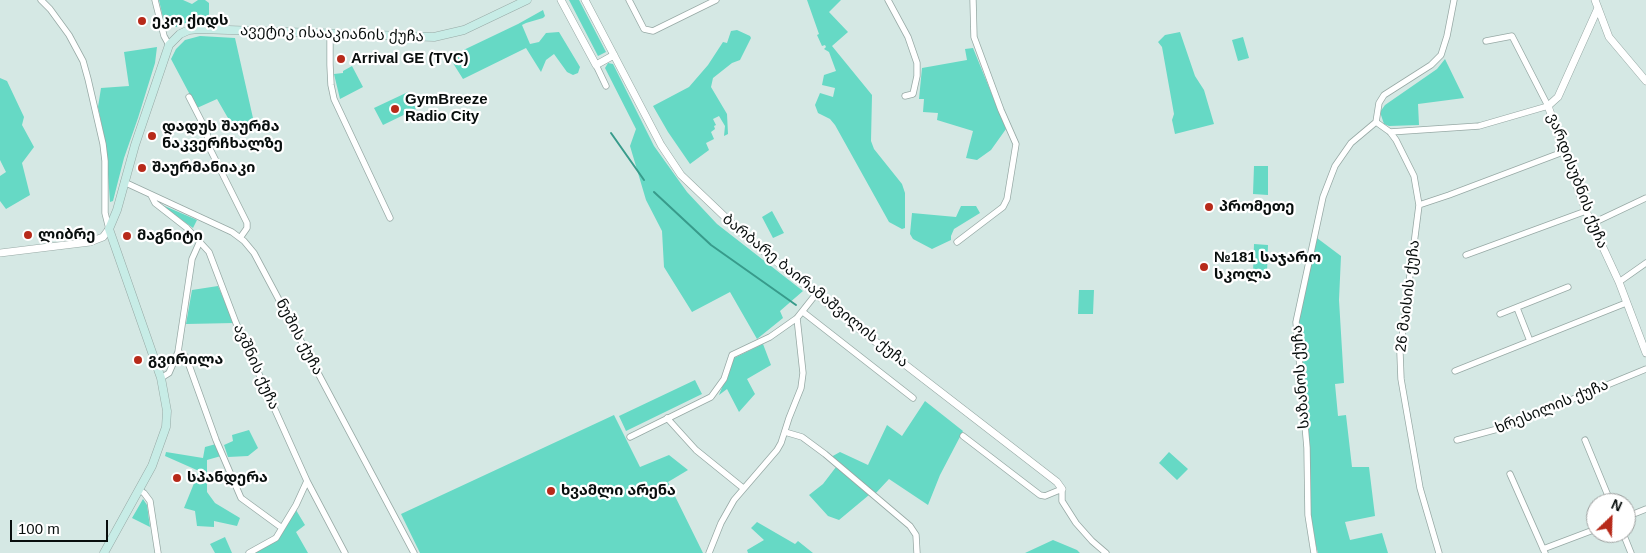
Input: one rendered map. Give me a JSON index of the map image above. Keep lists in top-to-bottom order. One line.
{"streets":{"main road":["ავეტიკ ისააკიანის ქუჩა"],"street":["ვარდისუბნის ქუჩა","ბარბარე ბაირამაშვილის ქუჩა","26 მაისის ქუჩა","ნუშის ქუჩა","ავშნის ქუჩა","საზანოს ქუჩა","ხრესილის ქუჩა"]},"crossings":[["ნუშის ქუჩა","ავშნის ქუჩა"]],"places":["ეკო ქიდს","Arrival GE (TVC)","GymBreeze Radio City","დადუს შაურმა ნაკვერჩხალზე","შაურმანიაკი","პრომეთე","ლიბრე","მაგნიტი","№181 საჯარო სკოლა","გვირილა","სპანდერა","ხვამლი არენა"],"scale_bar":"100 m","north":"top right"}
